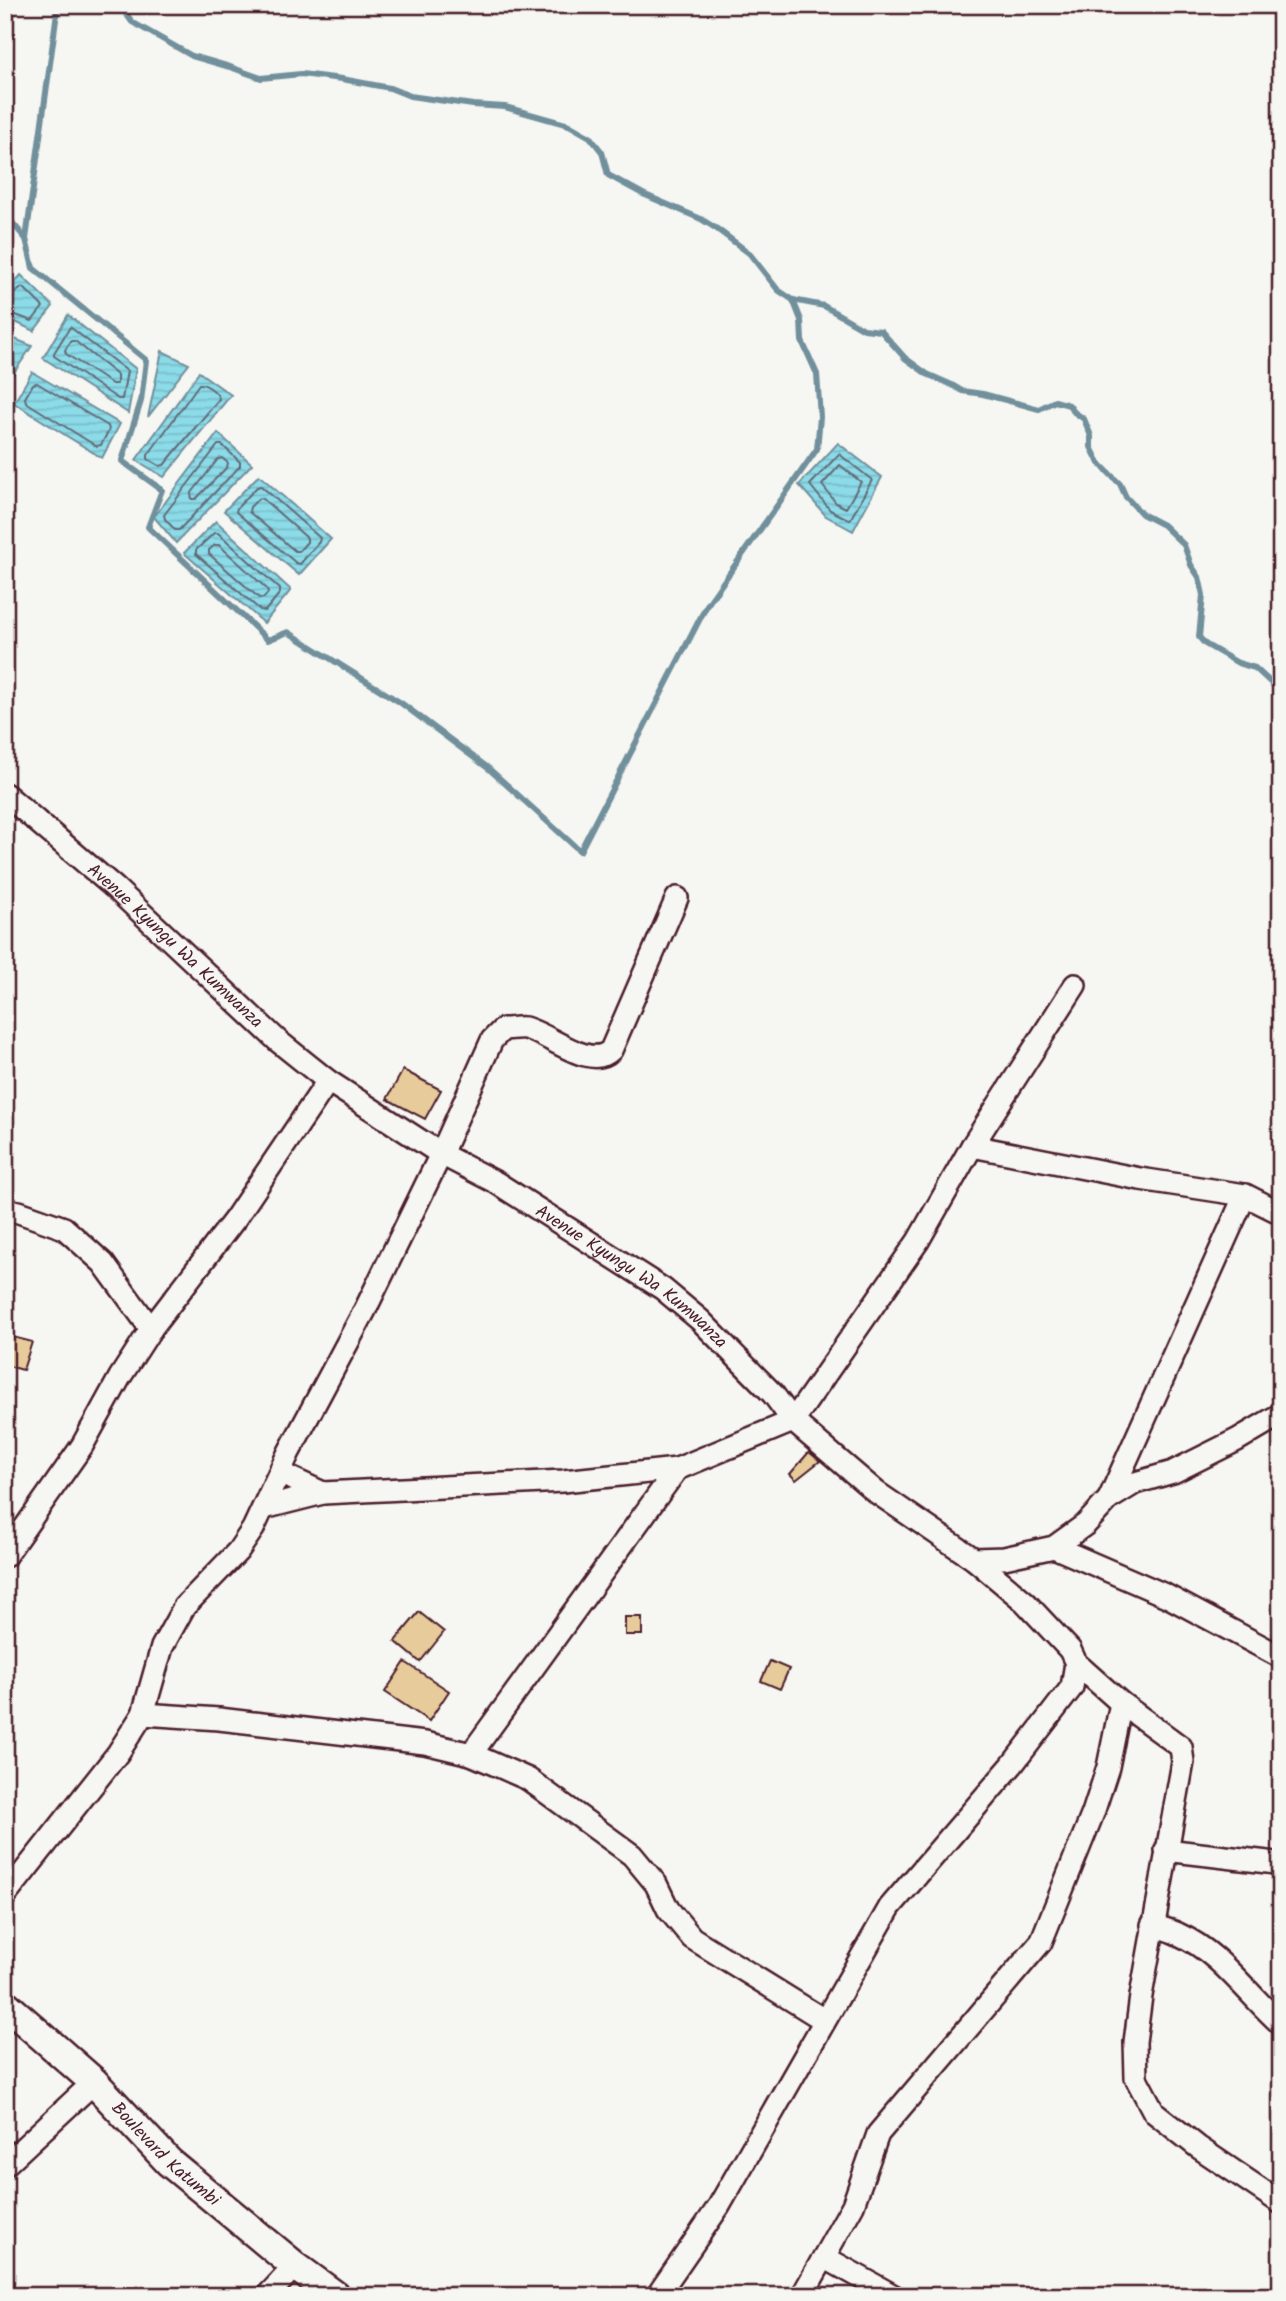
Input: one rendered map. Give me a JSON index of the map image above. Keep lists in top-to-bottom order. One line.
{"streets":{"street":["Avenue Kyungu Wa Kumwanza","Boulevard Katumbi"]}}
